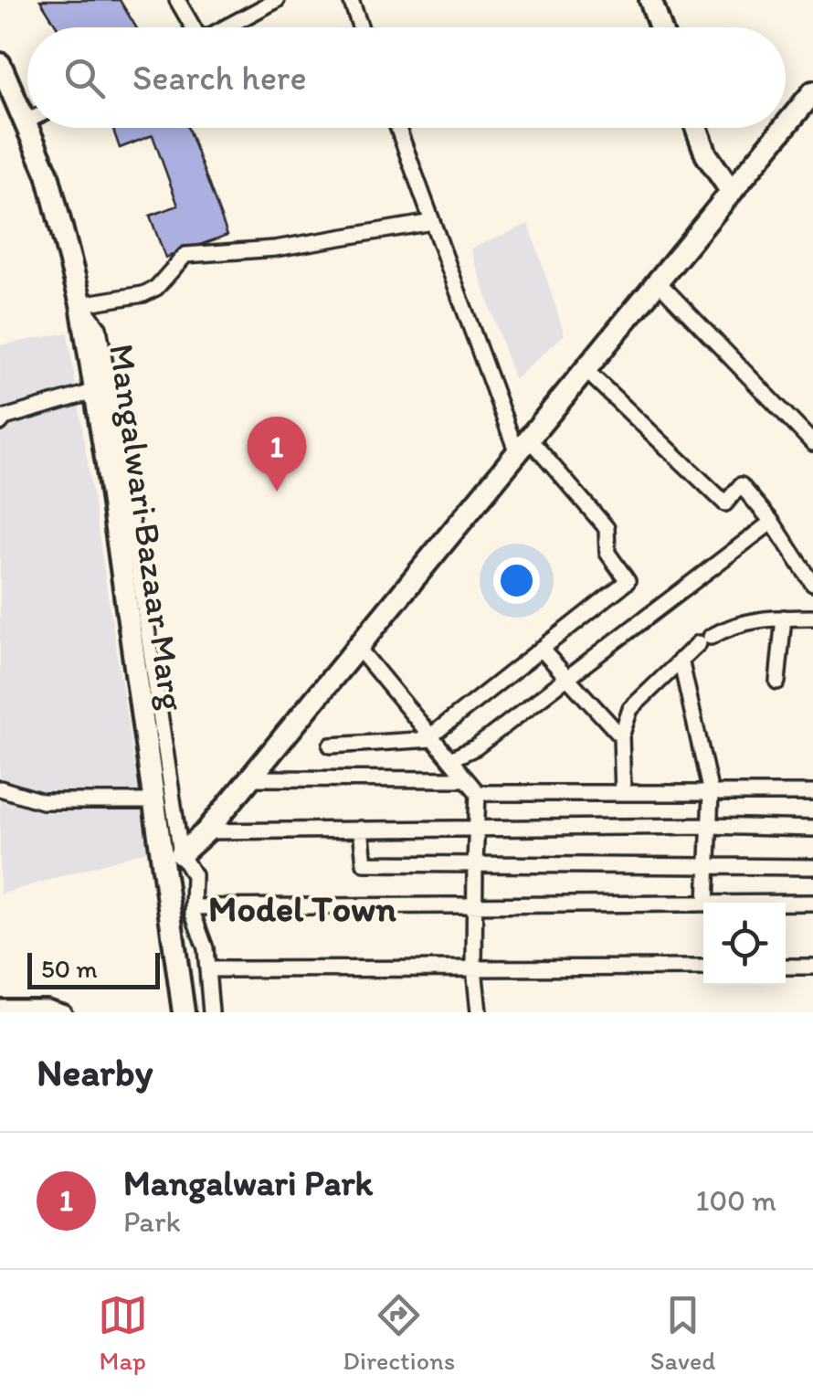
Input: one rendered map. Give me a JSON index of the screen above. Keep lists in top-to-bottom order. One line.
{"streets":{"street":["Mangalwari Bazaar Marg"]},"districts":["Model Town"],"scale_bar":"50 m","page":{"search":"Search here","pins":"1","scale":"50 m","heading":"Nearby","list":[{"mark":"1","name":"Mangalwari Park","note":"Park","value":"100 m"}],"nav":["Map","Directions","Saved"]}}
